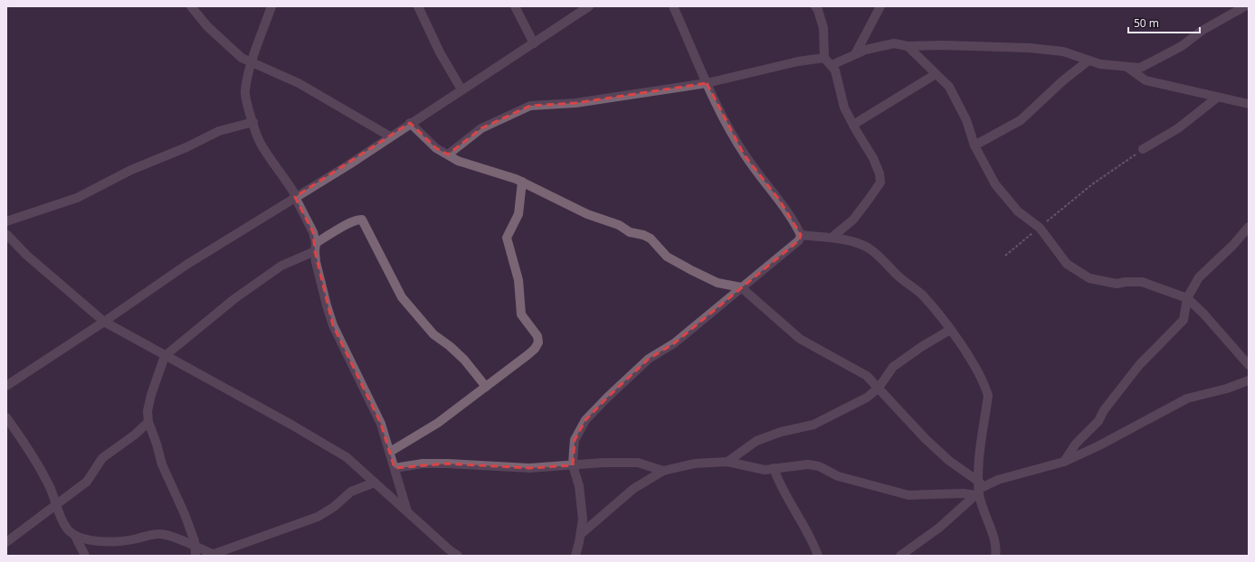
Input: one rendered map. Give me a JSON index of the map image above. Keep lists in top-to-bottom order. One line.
{"scale_bar":"50 m"}
